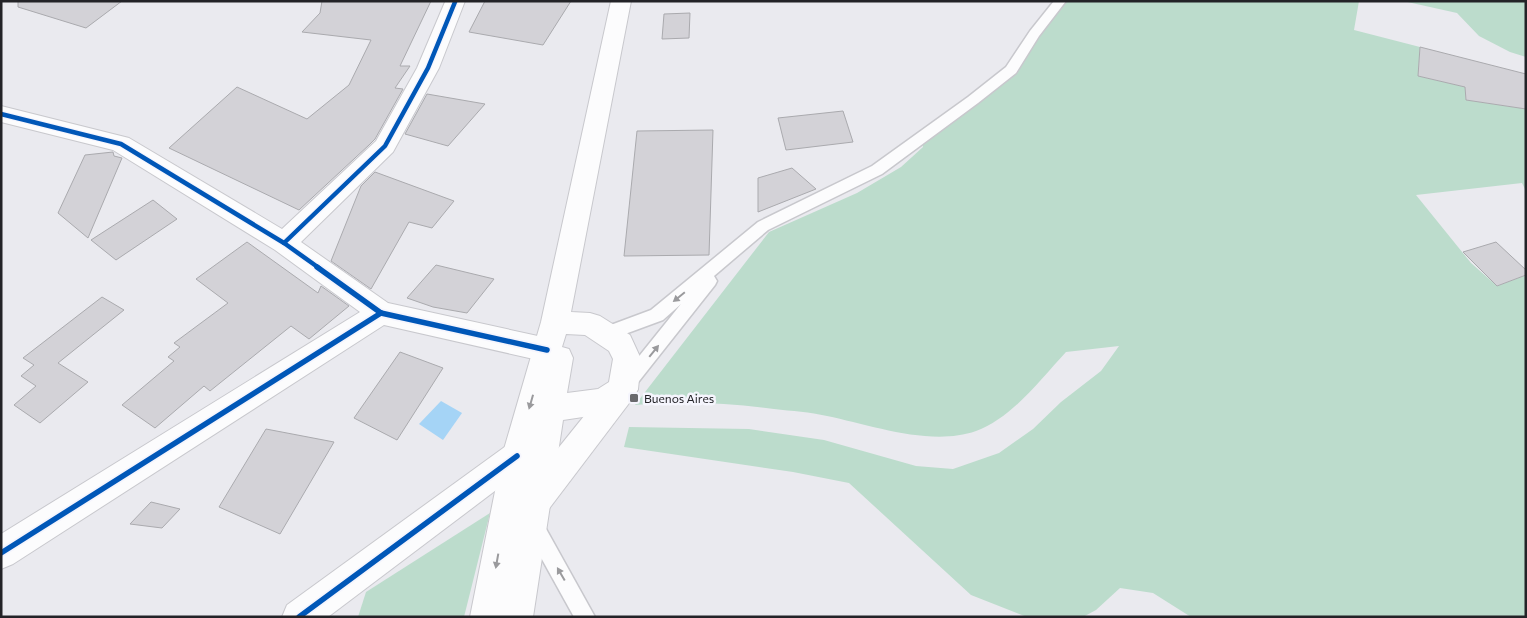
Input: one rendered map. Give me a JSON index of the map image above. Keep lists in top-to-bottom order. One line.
{"places":{"transit":["Buenos Aires"]}}
